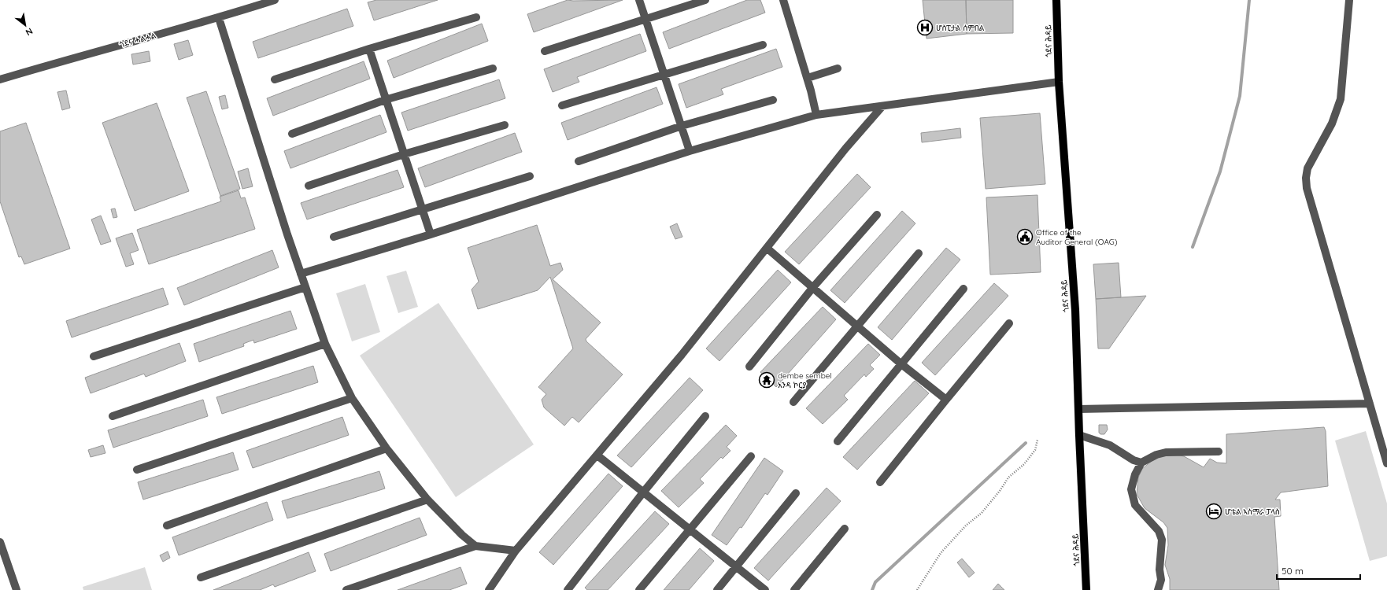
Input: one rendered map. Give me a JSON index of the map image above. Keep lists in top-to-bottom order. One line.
{"streets":{"main road":["ጎደና ሕዳይ"],"street":["ጎደና ሓልሓል"]},"places":{"hospital":["ሆስፒታል ሰምበል"],"public building":["Office of the Auditor General (OAG)"],"temple":["dembe sembel አንዳ ኮርያ"],"hotel":["ሆቴል ኣስማራ ፓላስ"]},"scale_bar":"50 m","north":"bottom right"}
